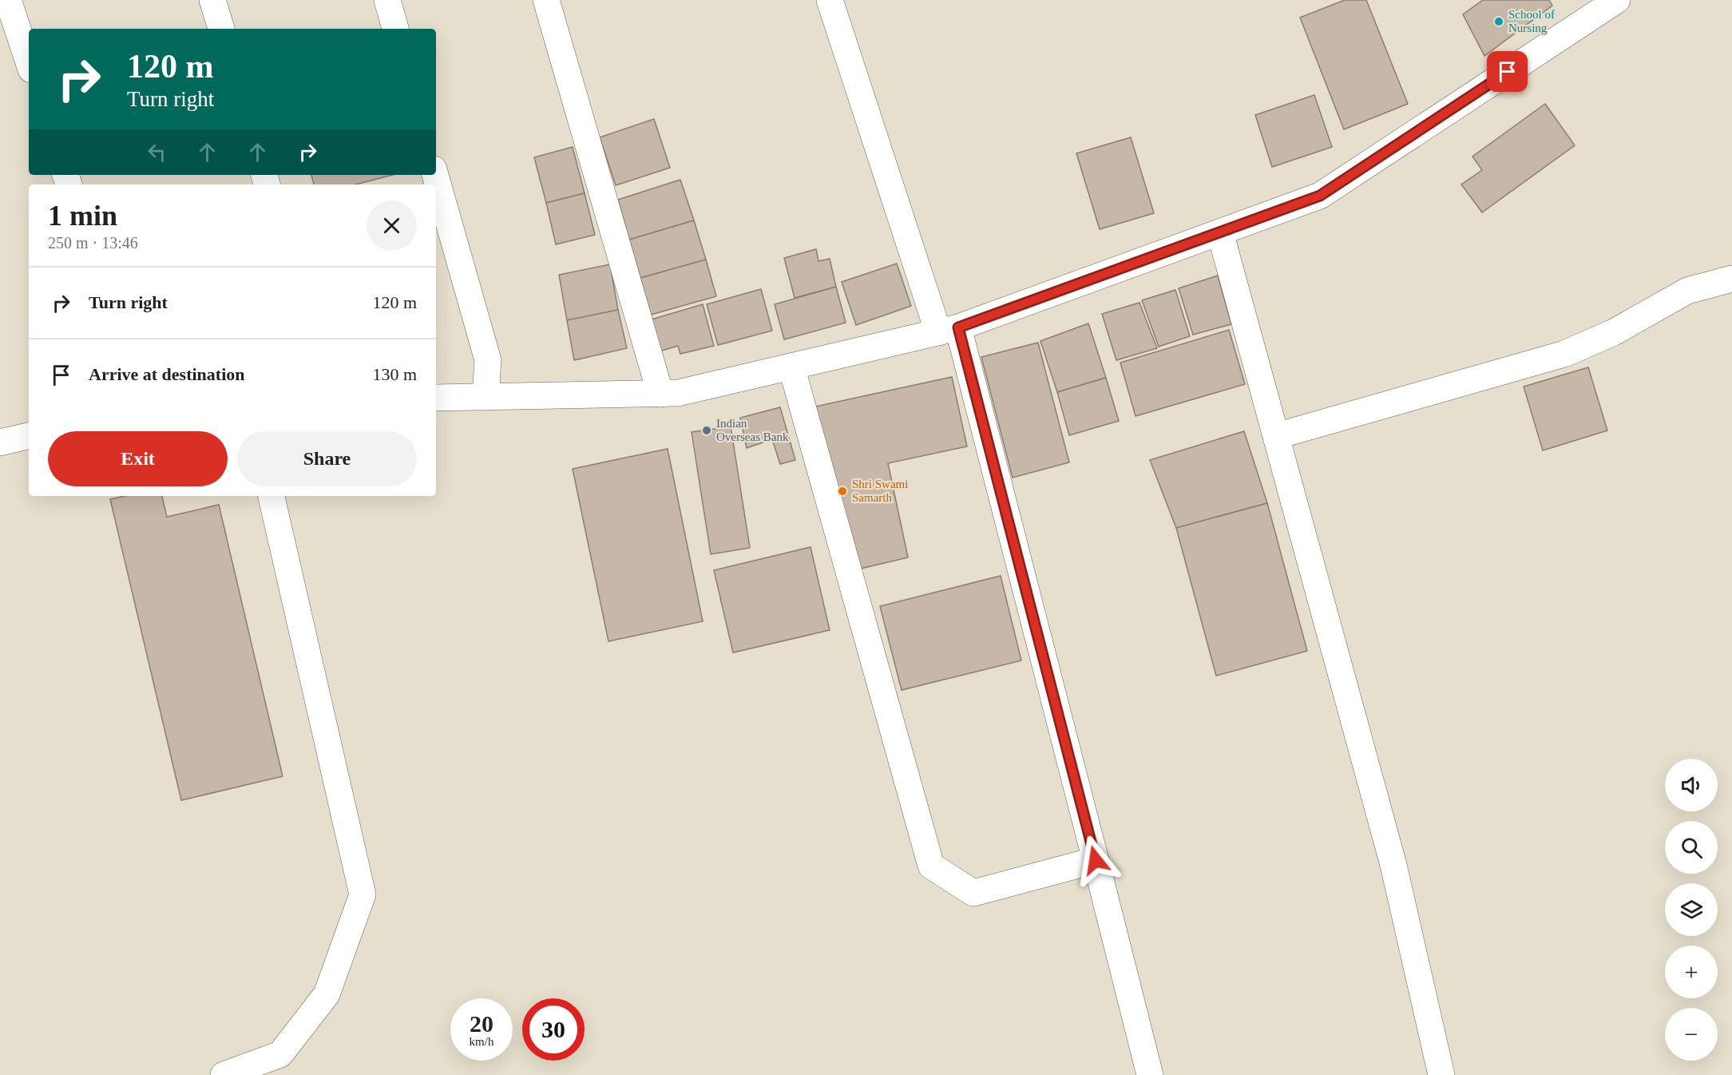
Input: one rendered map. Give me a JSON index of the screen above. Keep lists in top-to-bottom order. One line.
{"places":["School of Nursing","Indian Overseas Bank","Shri Swami Samarth"],"page":{"turn":["120 m","Turn right"],"heading":["1 min","250 m · 13:46"],"list":[{"name":"Turn right","value":"120 m"},{"name":"Arrive at destination","value":"130 m"}],"buttons":["Exit","Share"],"map_buttons":["+","−"],"speed":"20 km/h","limit":"30"}}
